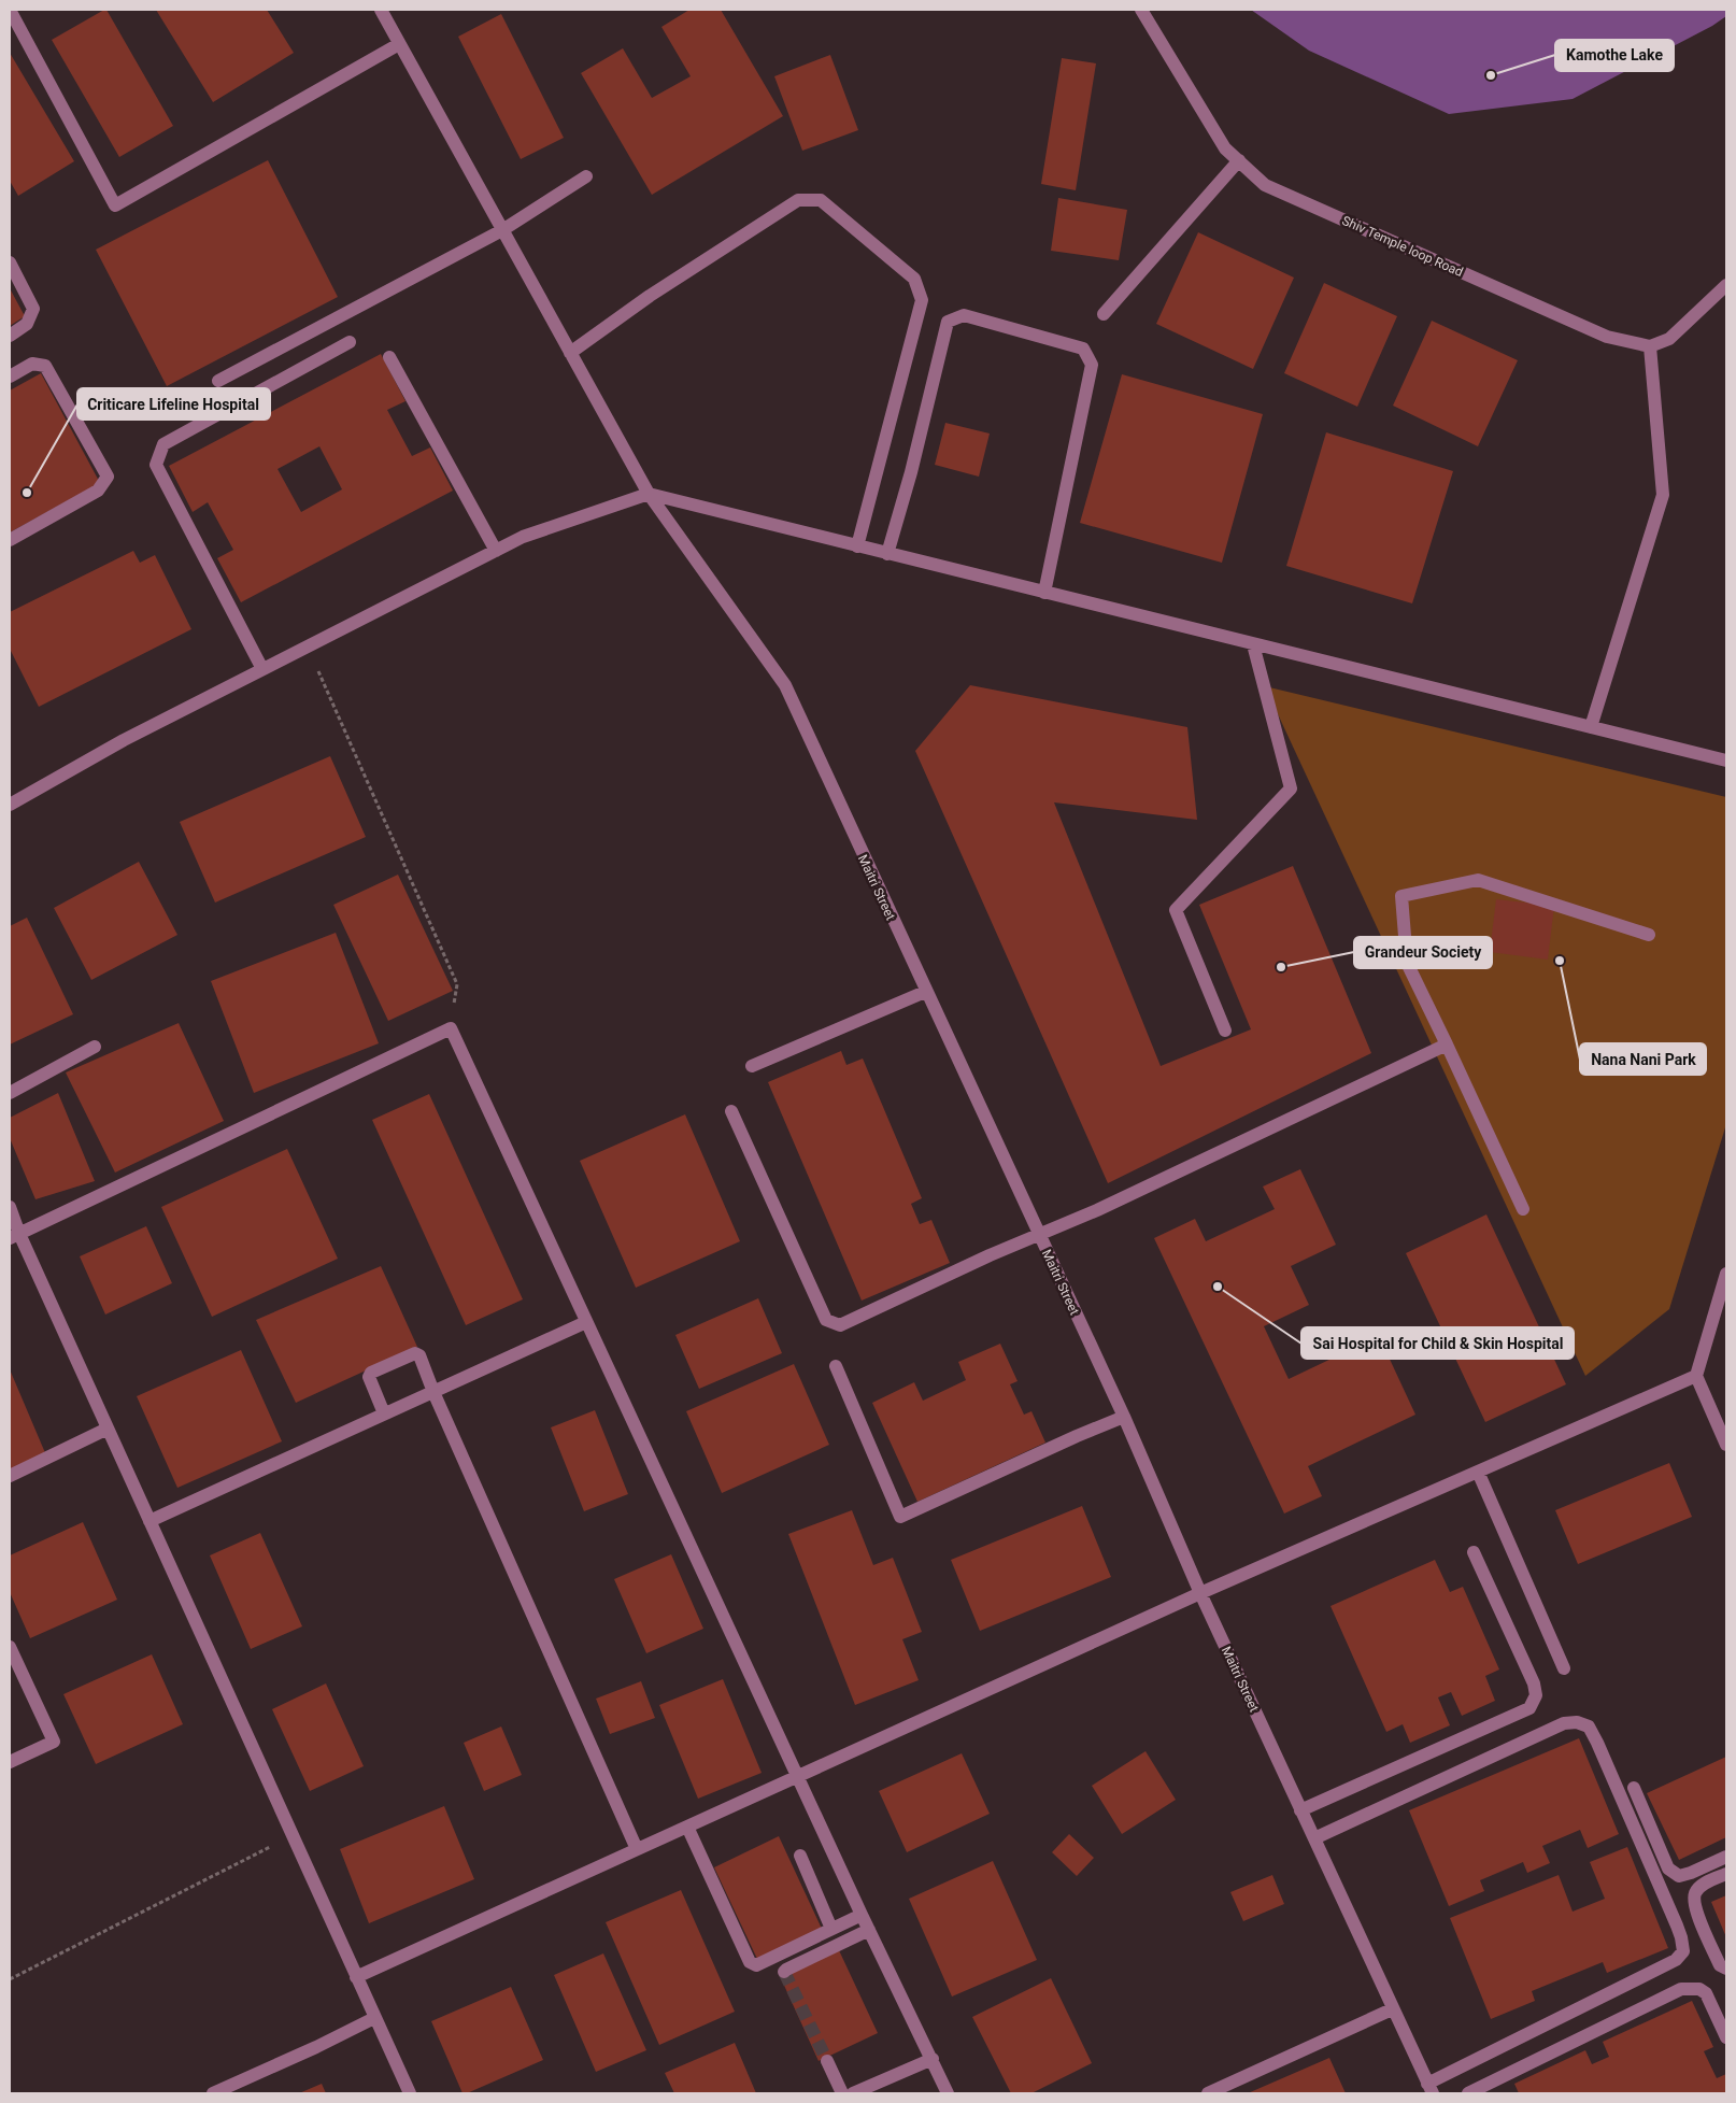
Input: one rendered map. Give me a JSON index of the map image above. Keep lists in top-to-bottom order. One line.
{"streets":{"street":["Shiv Temple loop Road","Maitri Street"]},"places":["Kamothe Lake","Criticare Lifeline Hospital","Nana Nani Park","Grandeur Society","Sai Hospital for Child & Skin Hospital"]}
